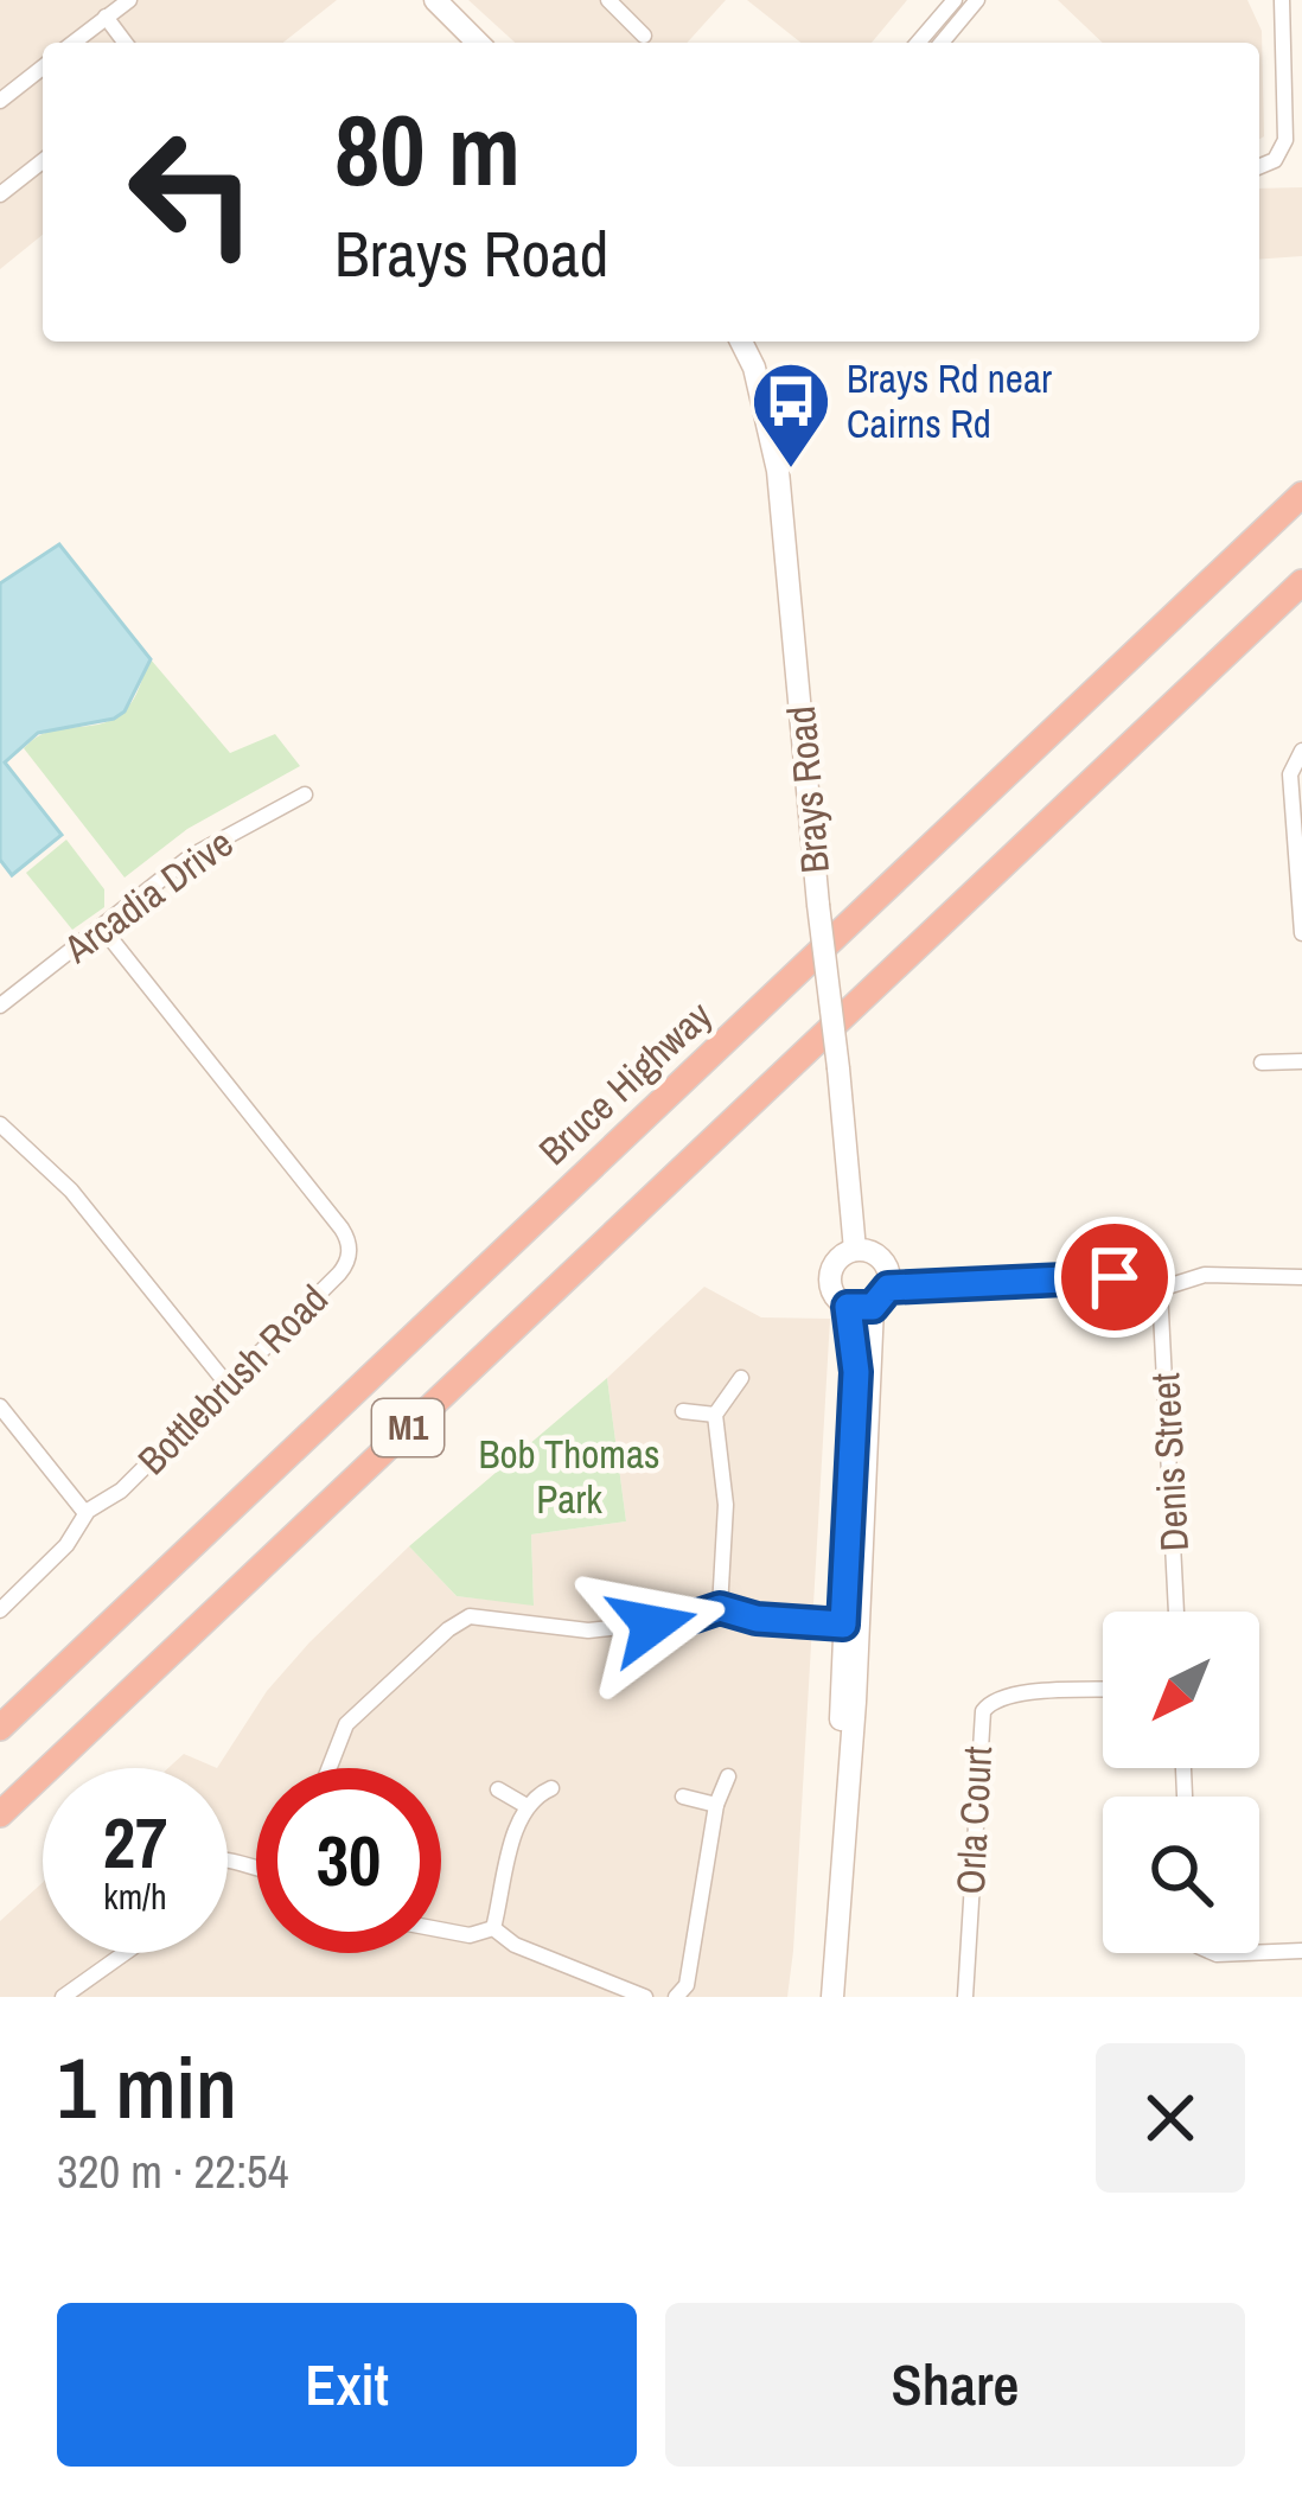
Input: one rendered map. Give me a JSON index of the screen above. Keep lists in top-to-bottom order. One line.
{"streets":{"highway":["Bruce Highway","M1"],"main road":["Brays Road"],"street":["Arcadia Drive","Bottlebrush Road","Denis Street","Orla Court"]},"crossings":[["Arcadia Drive","Bottlebrush Road"]],"parks":["Bob Thomas Park"],"places":{"bus stop":["Brays Rd near Cairns Rd"]},"north":"bottom left","page":{"turn":["80 m","Brays Road"],"speed":"27 km/h","limit":"30","heading":["1 min","320 m · 22:54"],"buttons":["Exit","Share"]}}
